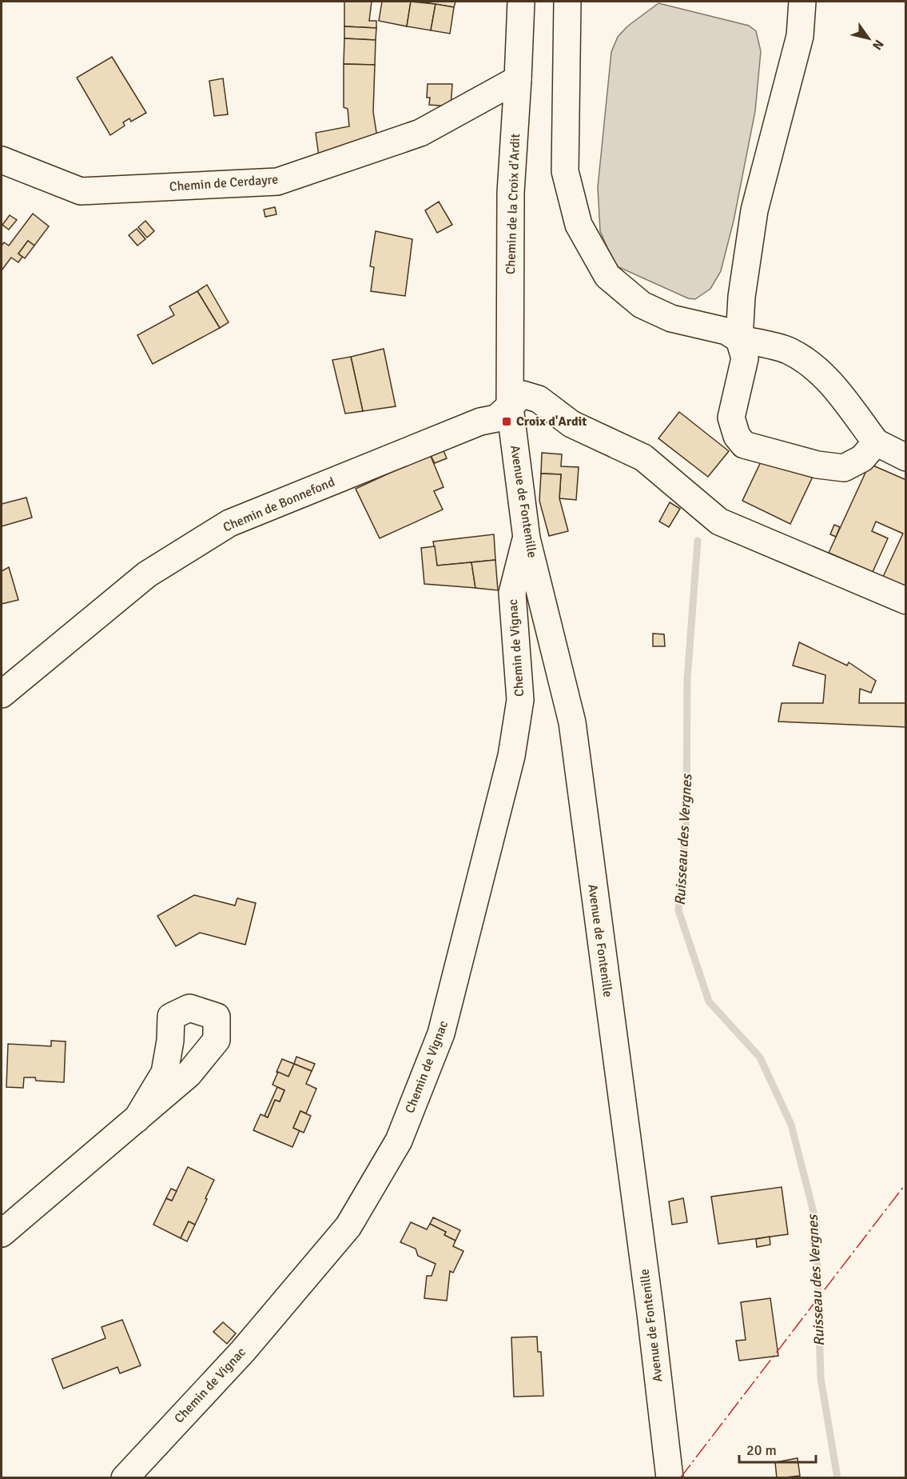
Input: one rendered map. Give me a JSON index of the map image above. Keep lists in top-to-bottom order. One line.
{"streets":{"street":["Chemin de Cerdayre","Chemin de la Croix d'Ardit","Avenue de Fontenille","Chemin de Bonnefond","Chemin de Vignac"]},"crossings":[["Chemin de Cerdayre","Chemin de la Croix d'Ardit"],["Chemin de la Croix d'Ardit","Avenue de Fontenille"],["Chemin de la Croix d'Ardit","Chemin de Bonnefond"],["Avenue de Fontenille","Chemin de Bonnefond"],["Avenue de Fontenille","Chemin de Vignac"]],"water":["Ruisseau des Vergnes"],"places":{"transit":["Croix d'Ardit"]},"scale_bar":"20 m","north":"bottom right"}
